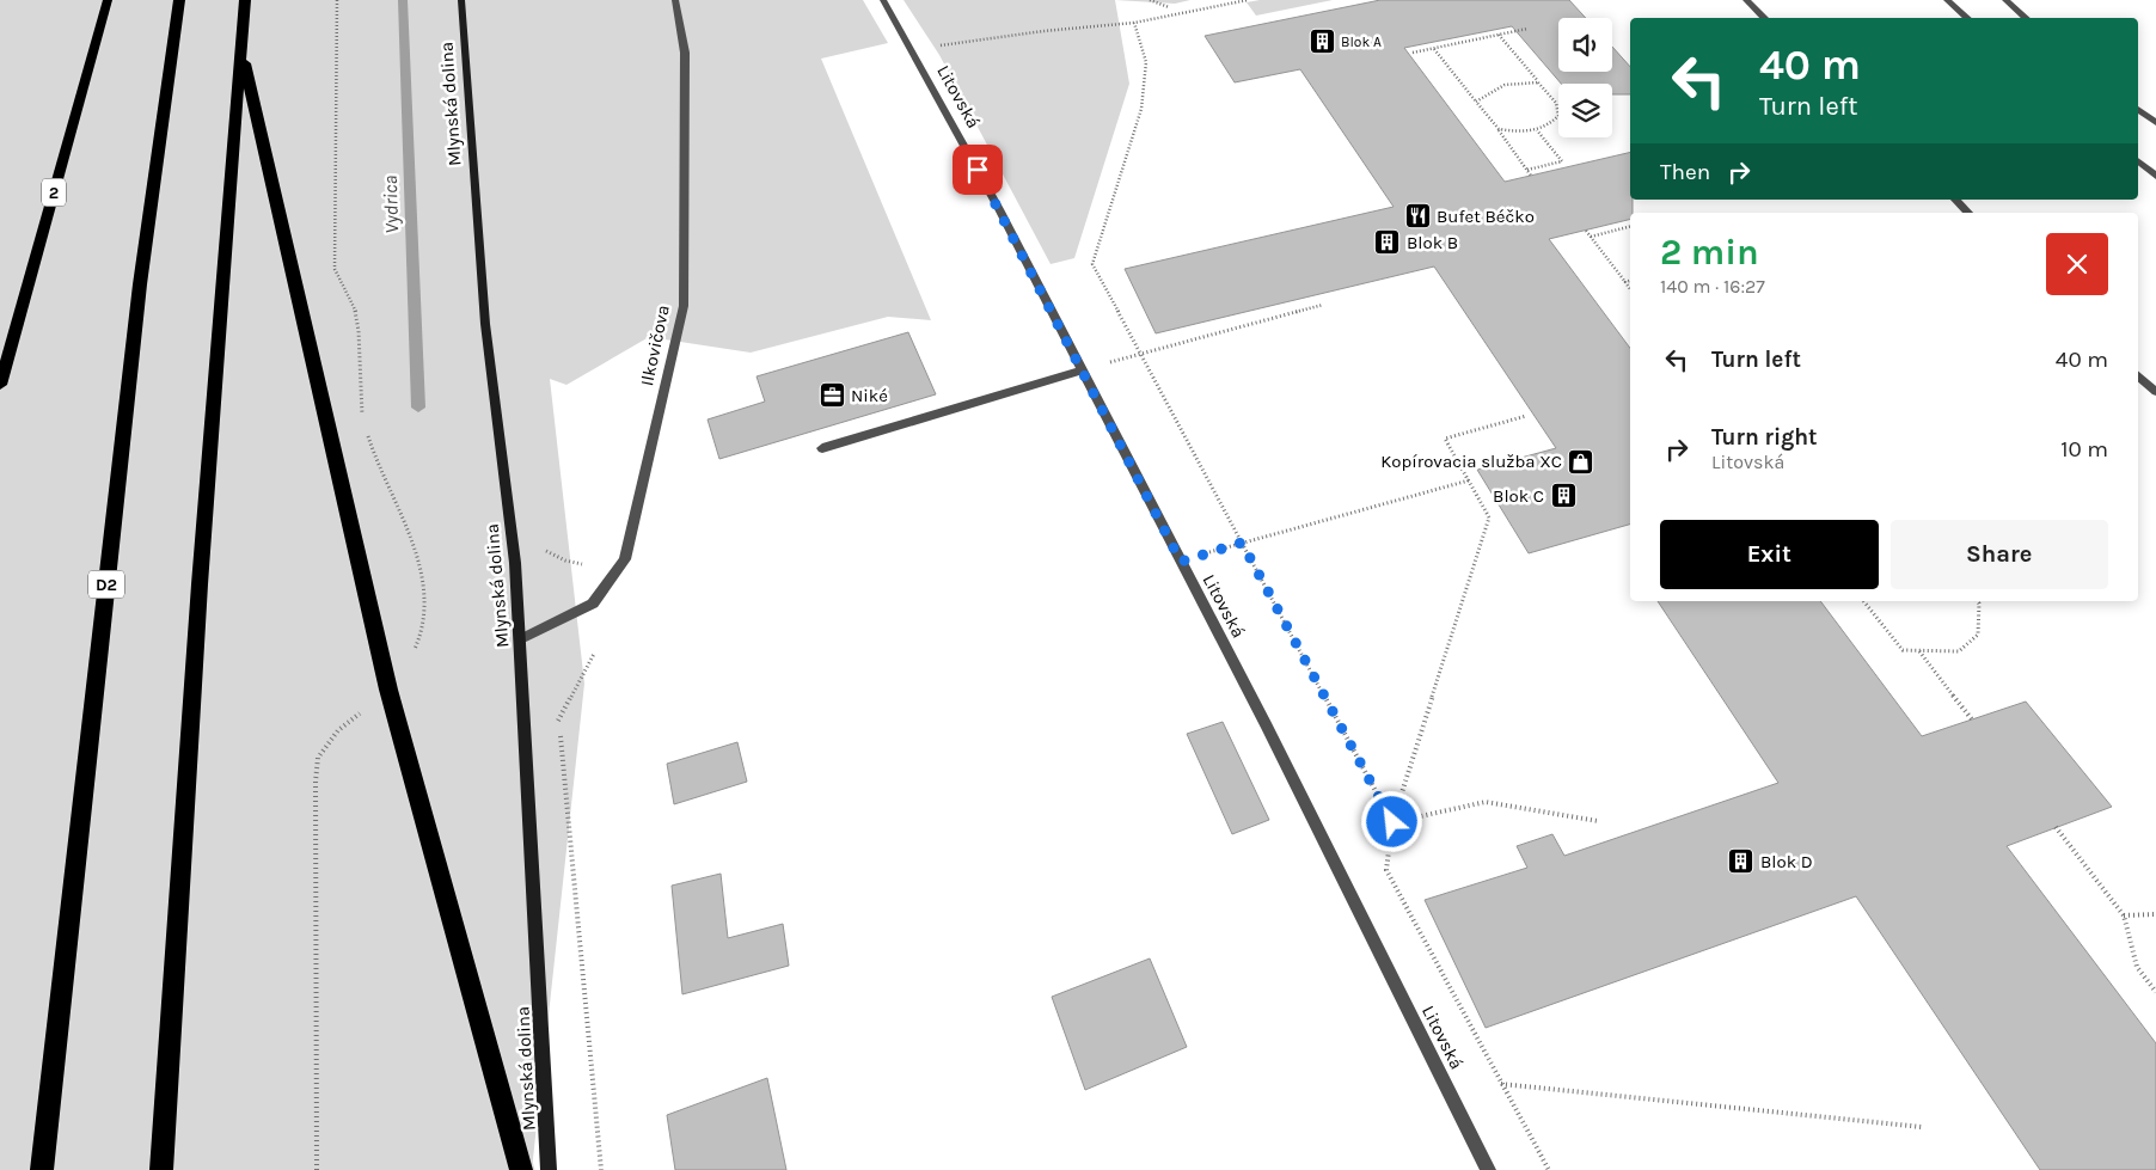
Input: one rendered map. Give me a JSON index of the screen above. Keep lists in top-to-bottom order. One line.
{"streets":{"highway":["D2"],"main road":["Mlynská dolina","2"],"street":["Litovská","Ilkovičova"]},"crossings":[["Mlynská dolina","Ilkovičova"]],"water":["Vydrica"],"places":{"building":["Blok A","Blok B","Blok C","Blok D"],"restaurant":["Bufet Béčko"],"office":["Niké"],"shop":["Kopírovacia služba XC"]},"page":{"turn":["40 m","Turn left"],"then":"Then","heading":["2 min","140 m · 16:27"],"list":[{"name":"Turn left","value":"40 m"},{"name":"Turn right","note":"Litovská","value":"10 m"}],"buttons":["Exit","Share"]}}
